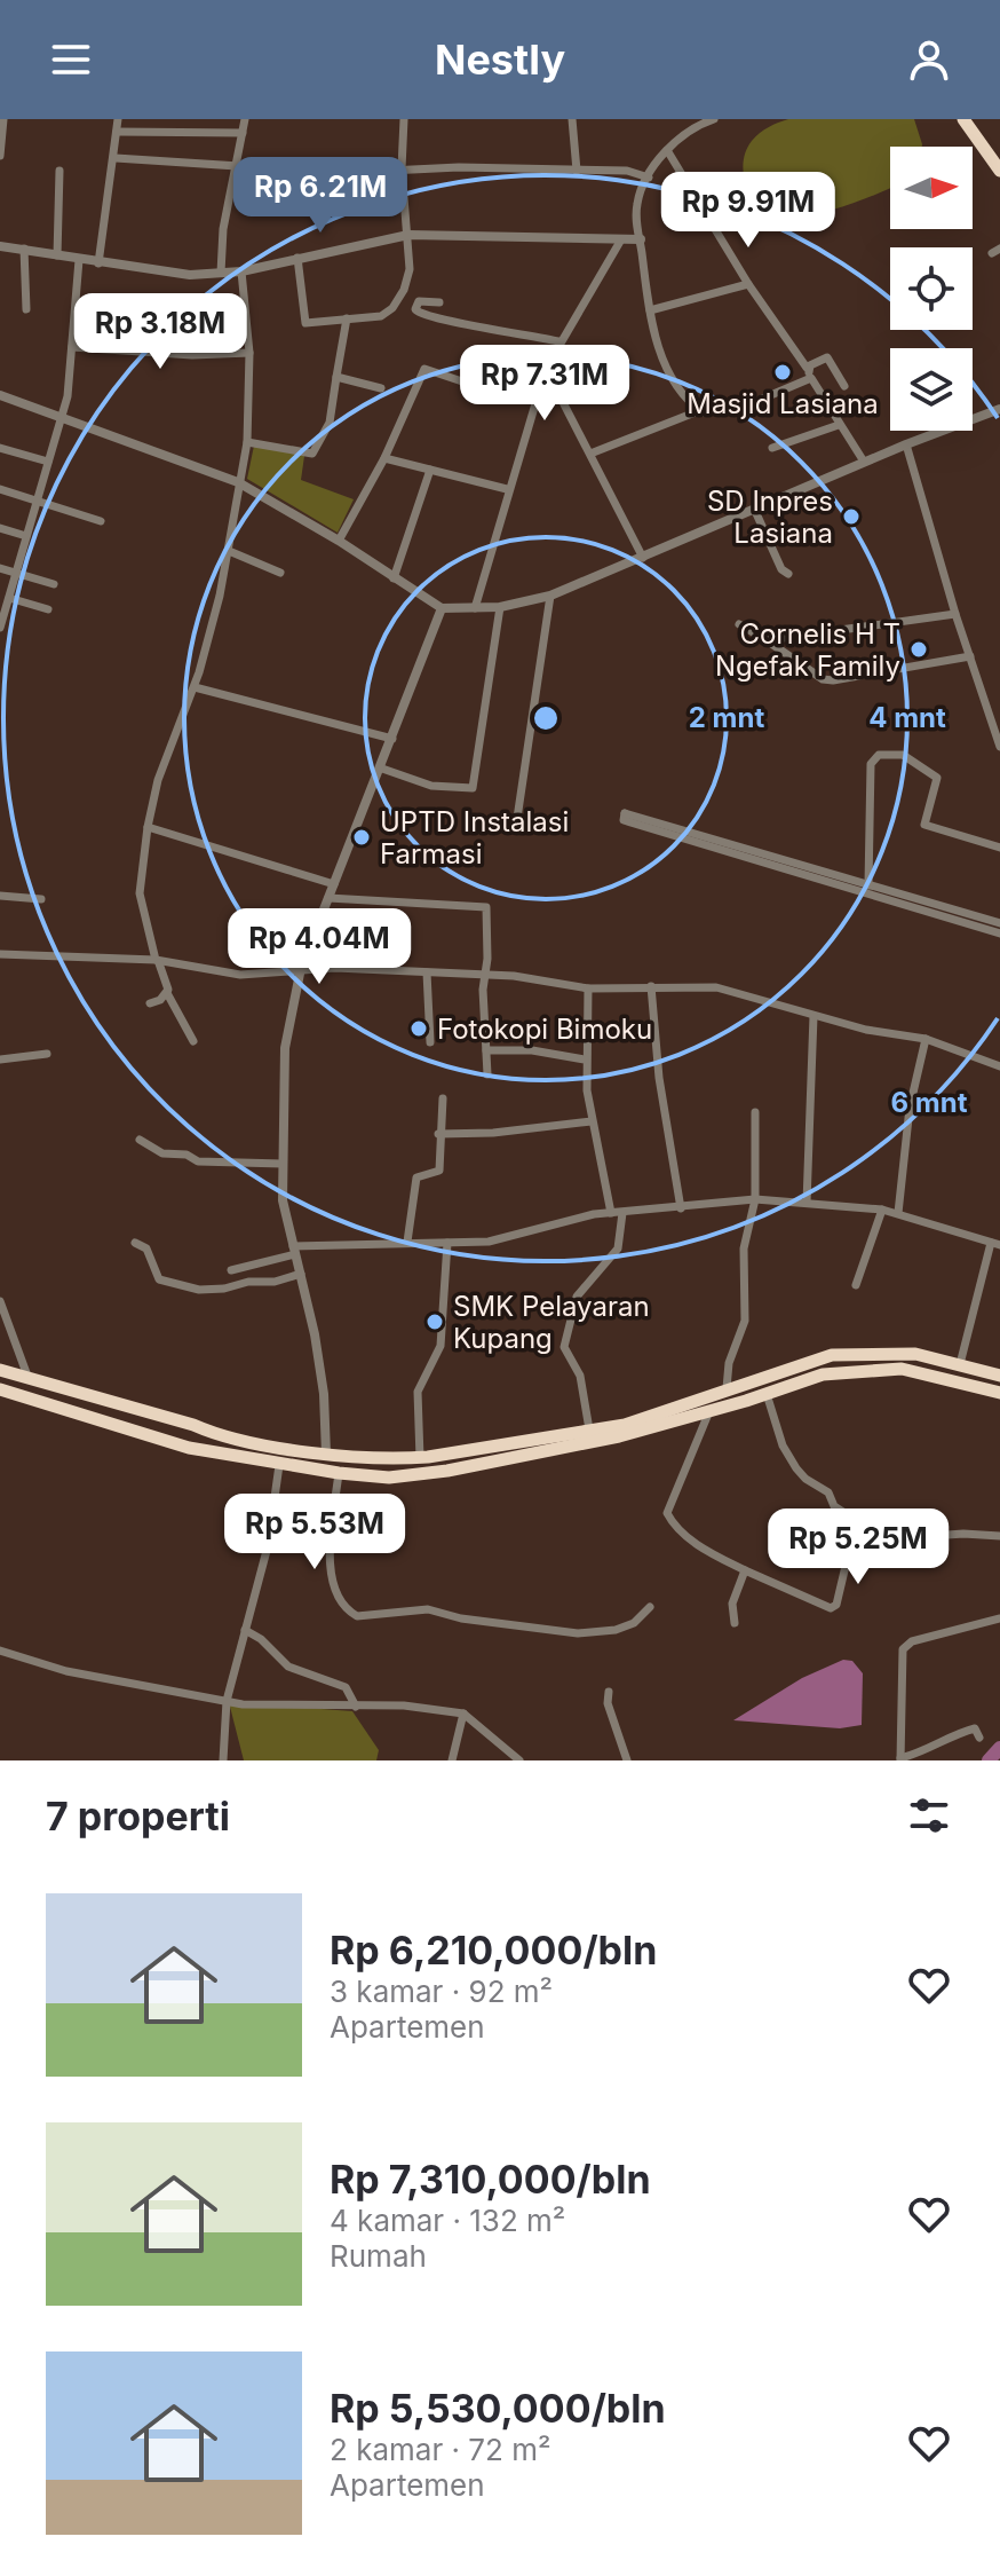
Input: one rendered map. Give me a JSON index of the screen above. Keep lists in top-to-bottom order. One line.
{"places":["Masjid Lasiana","SD Inpres Lasiana","Cornelis H T Ngefak Family","UPTD Instalasi Farmasi","Fotokopi Bimoku","SMK Pelayaran Kupang"],"north":"right","page":{"header":"Nestly","price":["Rp 6.21M","Rp 9.91M","Rp 3.18M","Rp 7.31M","Rp 4.04M","Rp 5.53M","Rp 5.25M"],"heading":"7 properti","list":[{"name":"Rp 6,210,000/bln","note":"3 kamar · 92 m² · Apartemen"},{"name":"Rp 7,310,000/bln","note":"4 kamar · 132 m² · Rumah"},{"name":"Rp 5,530,000/bln","note":"2 kamar · 72 m² · Apartemen"}]},"rings":["2 mnt","4 mnt","6 mnt"]}
